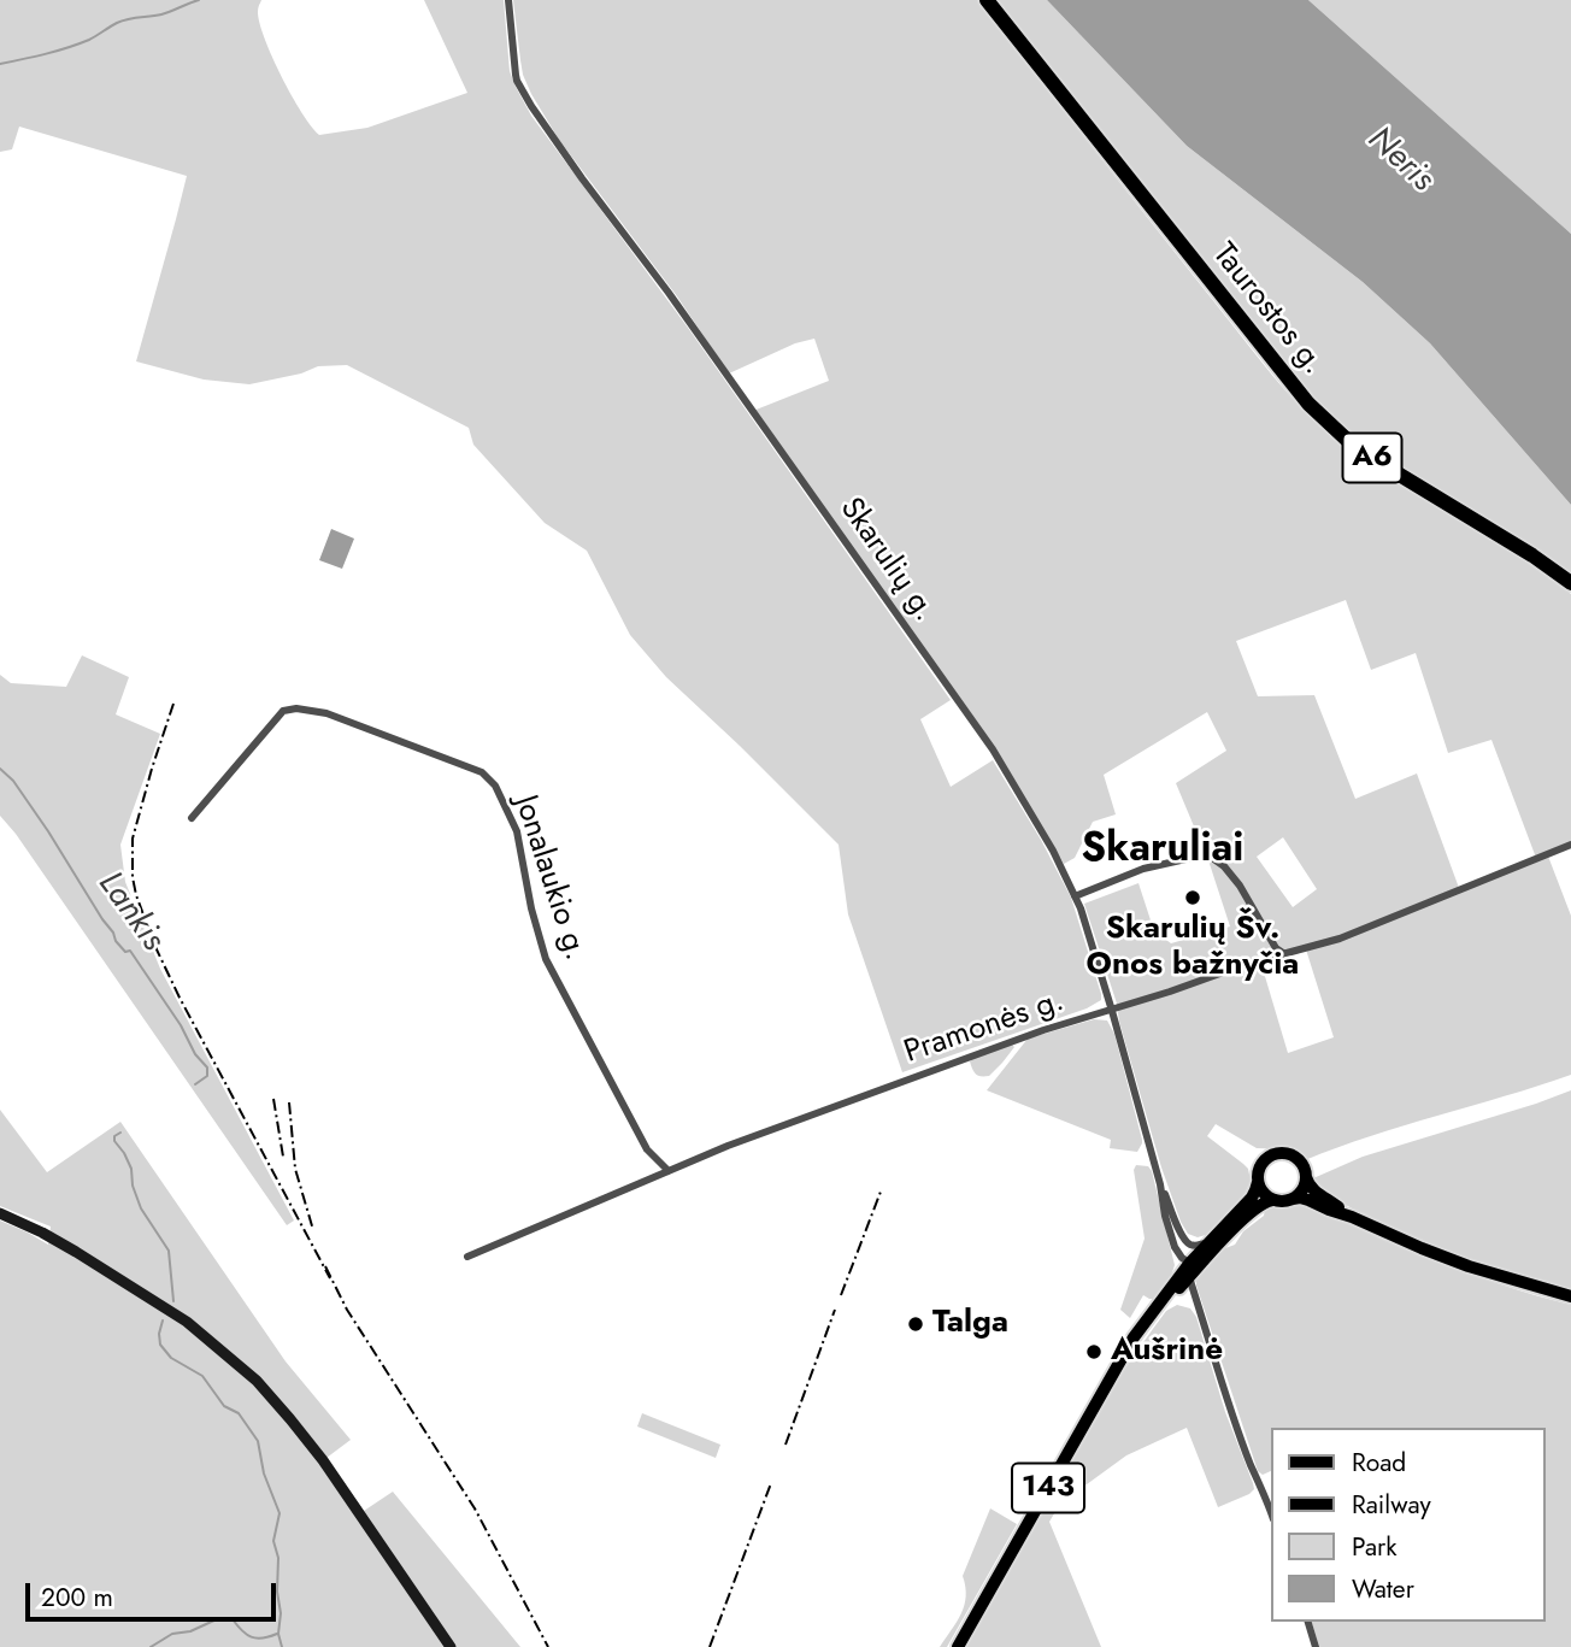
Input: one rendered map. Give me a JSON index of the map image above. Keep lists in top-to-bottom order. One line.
{"streets":{"highway":["Taurostos g.","A6"],"main road":["143"],"street":["Skarulių g.","Jonalaukio g.","Pramonės g."]},"crossings":[["Skarulių g.","Pramonės g."],["Skarulių g.","143"],["Jonalaukio g.","Pramonės g."]],"districts":["Skaruliai"],"water":["Neris","Lankis"],"places":["Skarulių Šv. Onos bažnyčia","Talga","Aušrinė"],"legend":["Road","Railway","Park","Water"],"scale_bar":"200 m"}
